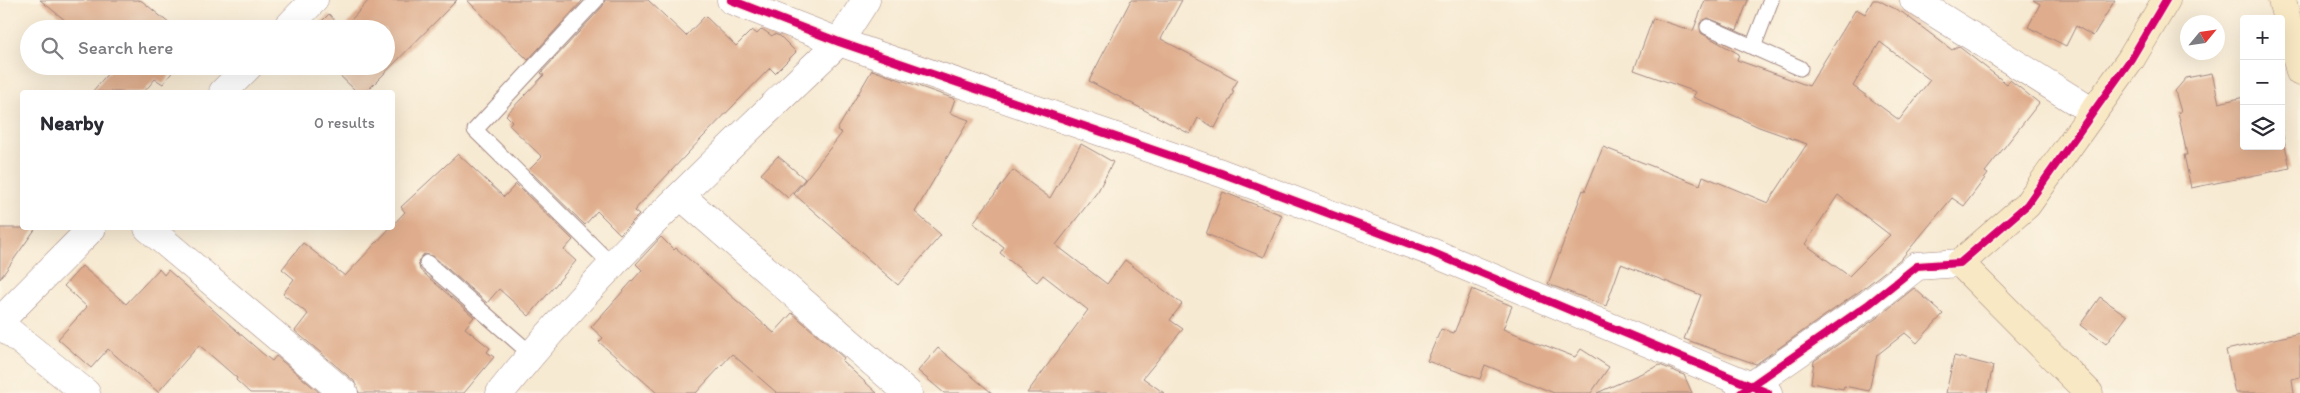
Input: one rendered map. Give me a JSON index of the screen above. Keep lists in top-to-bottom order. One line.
{"north":"top right","page":{"map_buttons":["+","−"],"search":"Search here","heading":["Nearby","0 results"]}}
